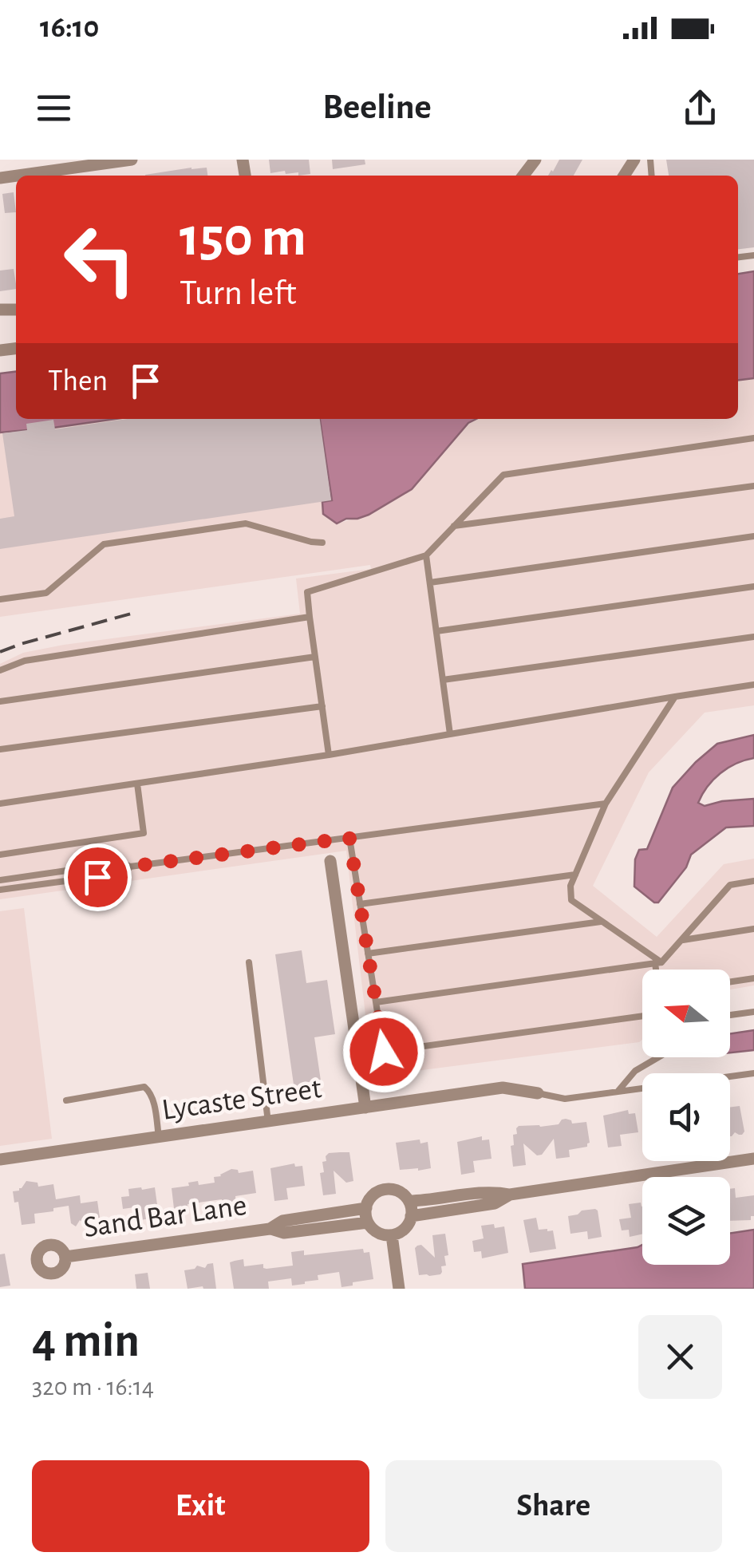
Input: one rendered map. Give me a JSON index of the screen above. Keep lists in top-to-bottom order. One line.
{"streets":{"street":["Lycaste Street","Sand Bar Lane"]},"north":"left","page":{"status":"16:10","header":"Beeline","turn":["150 m","Turn left"],"then":"Then","heading":["4 min","320 m · 16:14"],"buttons":["Exit","Share"]}}
